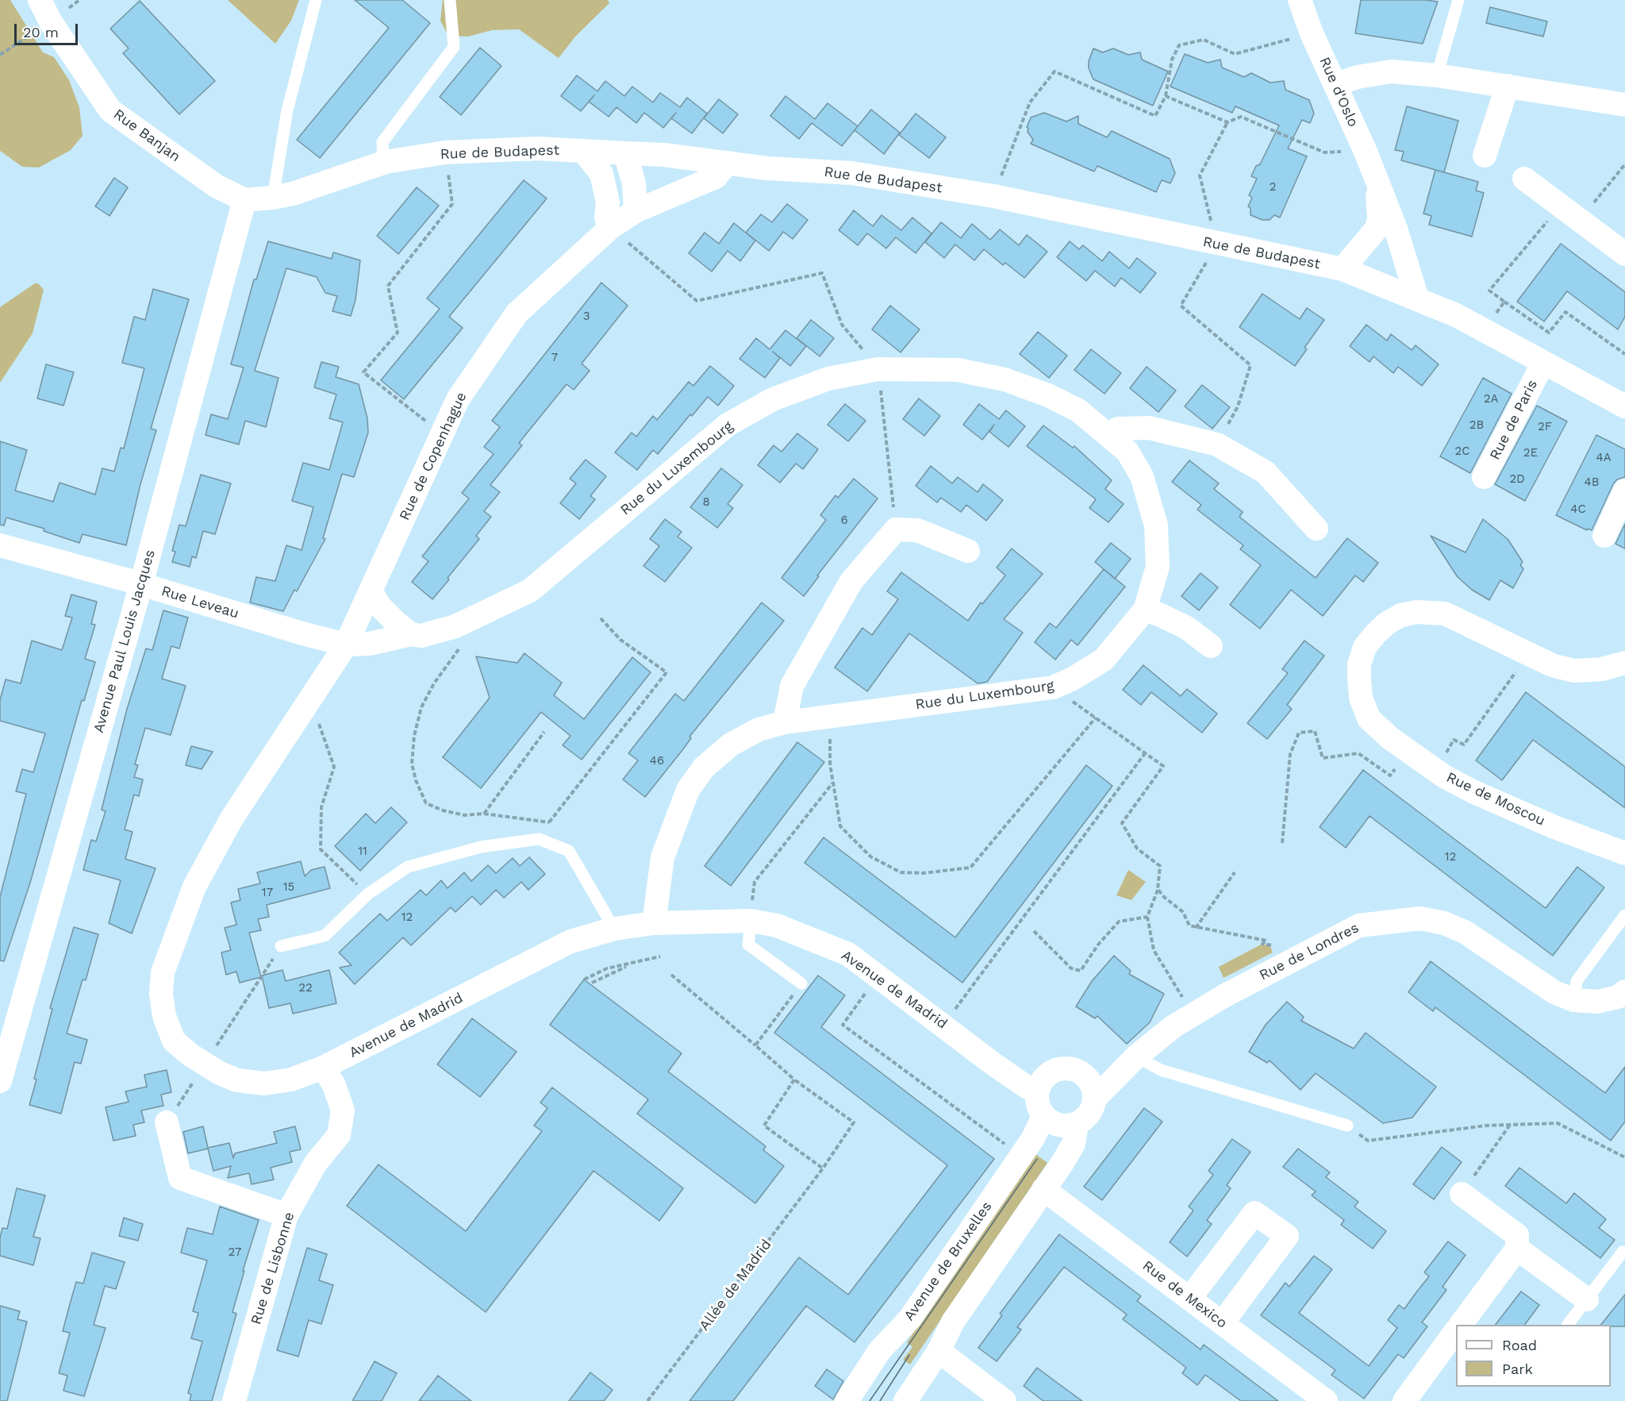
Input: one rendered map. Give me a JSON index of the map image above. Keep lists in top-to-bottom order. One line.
{"streets":{"street":["Rue d'Oslo","Rue Banjan","Rue de Budapest","Rue de Paris","Rue de Copenhague","Rue du Luxembourg","Rue Leveau","Avenue Paul Louis Jacques","Rue de Moscou","Rue de Londres","Avenue de Madrid","Avenue de Bruxelles","Rue de Lisbonne","Rue de Mexico"],"path":["Allée de Madrid"]},"crossings":[["Rue d'Oslo","Rue de Budapest"],["Rue Banjan","Rue de Budapest"],["Rue Banjan","Avenue Paul Louis Jacques"],["Rue de Budapest","Rue de Paris"],["Rue de Budapest","Rue de Copenhague"],["Rue de Budapest","Avenue Paul Louis Jacques"],["Rue de Copenhague","Rue du Luxembourg"],["Rue de Copenhague","Rue Leveau"],["Rue de Copenhague","Avenue de Madrid"],["Rue du Luxembourg","Rue Leveau"],["Rue du Luxembourg","Avenue de Madrid"],["Rue Leveau","Avenue Paul Louis Jacques"],["Rue Leveau","Avenue de Madrid"],["Rue de Londres","Avenue de Madrid"],["Rue de Londres","Avenue de Bruxelles"],["Avenue de Madrid","Avenue de Bruxelles"],["Avenue de Madrid","Rue de Lisbonne"]],"house_numbers":["2","3","7","2A","2B","2F","2C","2E","4A","2D","4B","8","4C","6","46","11","12","15","17","12","22","27"],"legend":["Road","Park"],"scale_bar":"20 m"}
